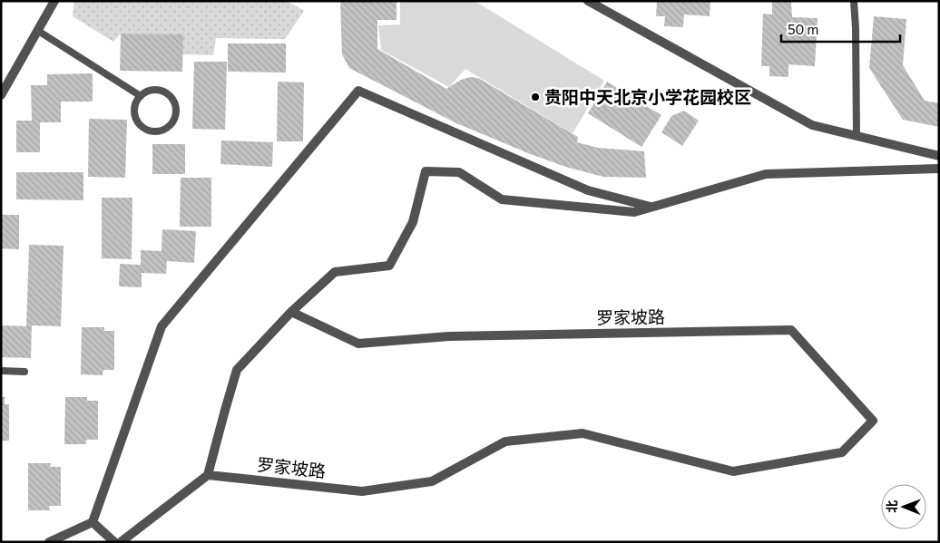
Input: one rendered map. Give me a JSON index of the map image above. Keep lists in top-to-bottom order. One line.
{"streets":{"street":["罗家坡路"]},"places":["贵阳中天北京小学花园校区"],"scale_bar":"50 m","north":"left"}
